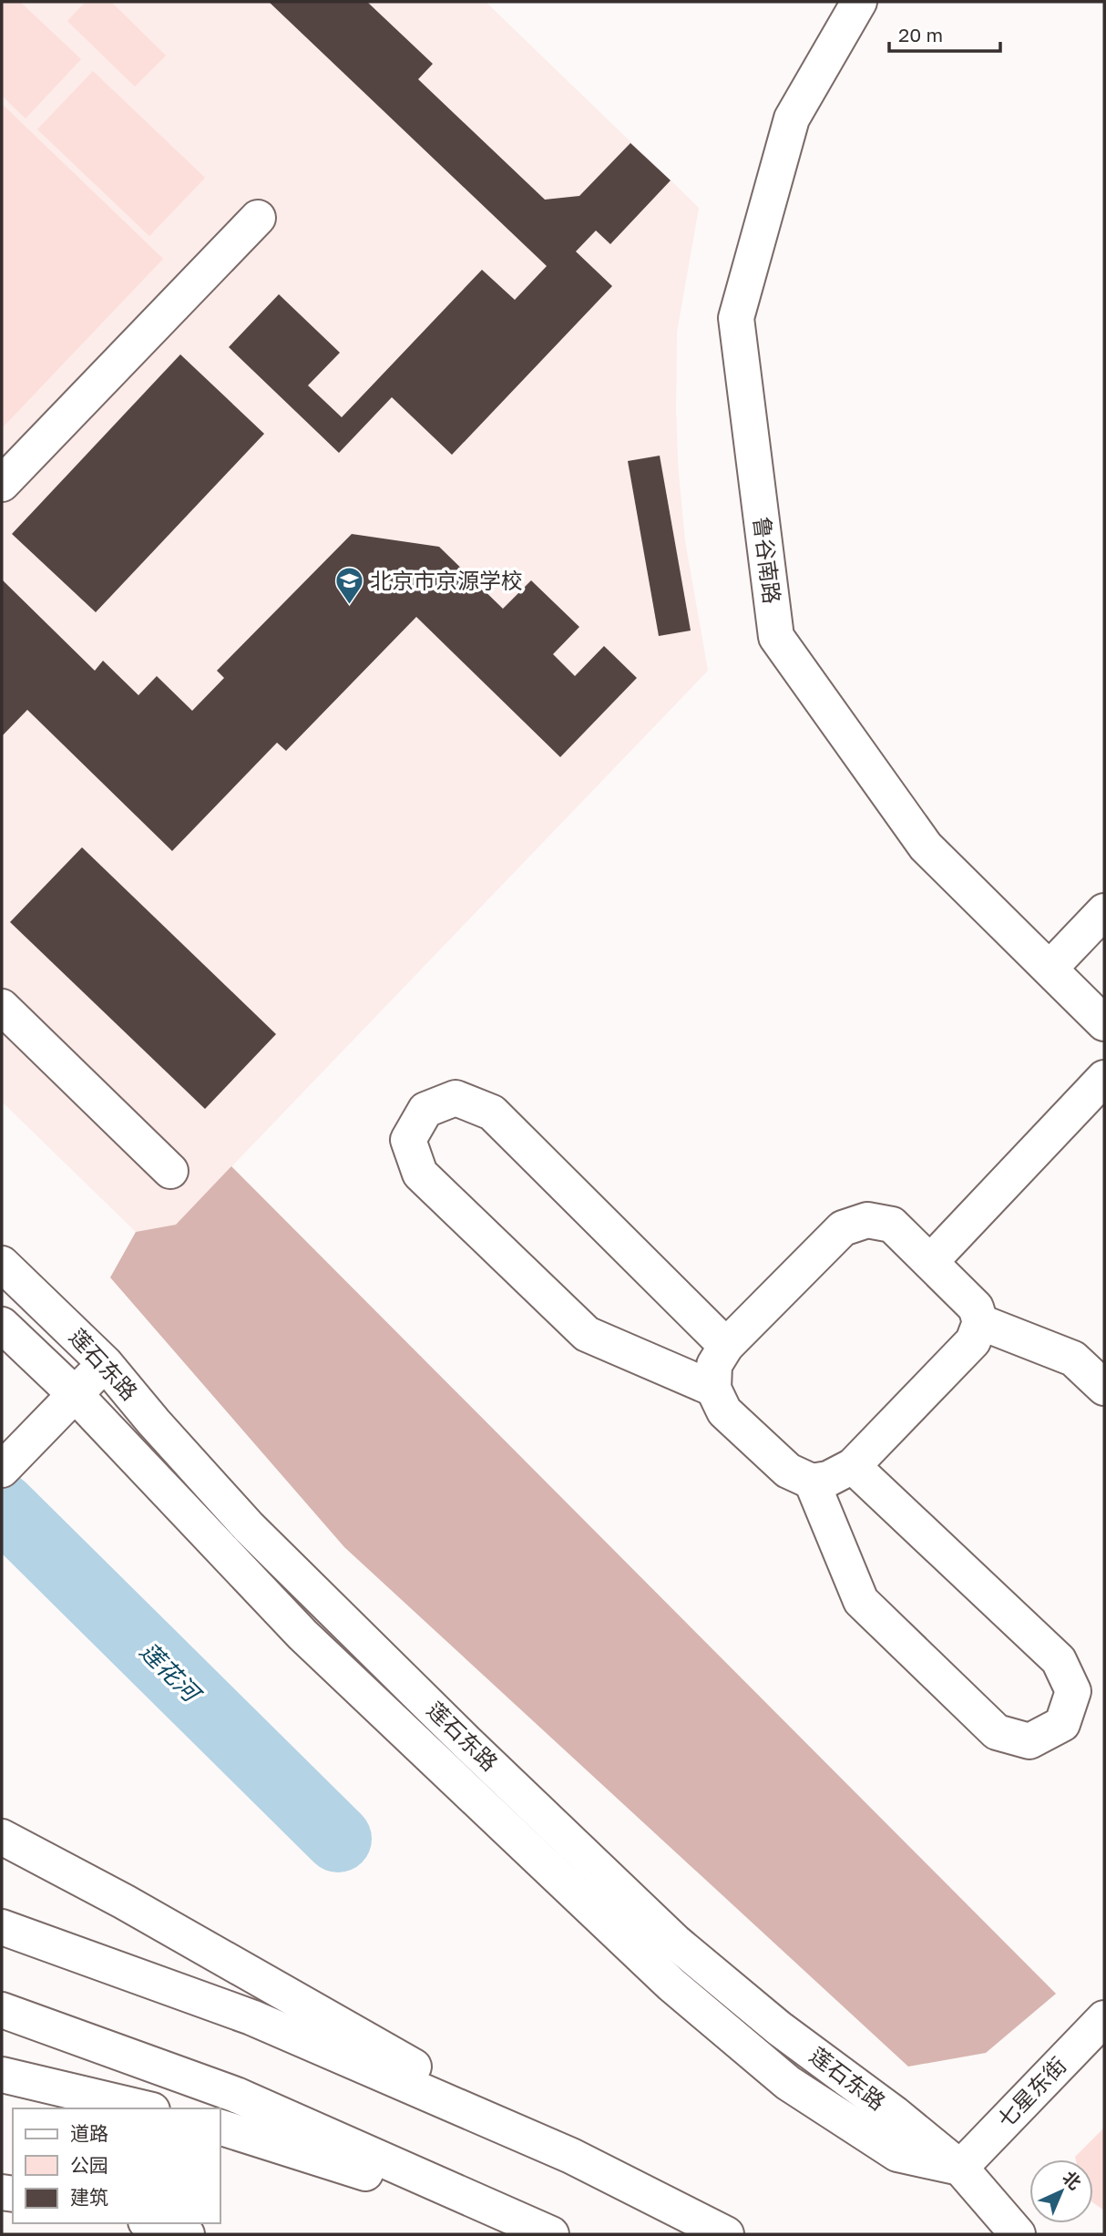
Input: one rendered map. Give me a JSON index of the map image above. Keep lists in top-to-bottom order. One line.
{"streets":{"main road":["鲁谷南路","莲石东路","七星东街"]},"crossings":[["莲石东路","七星东街"]],"water":["莲花河"],"places":{"school or university":["北京市京源学校"]},"legend":["道路","公园","建筑"],"scale_bar":"20 m","north":"top right"}
